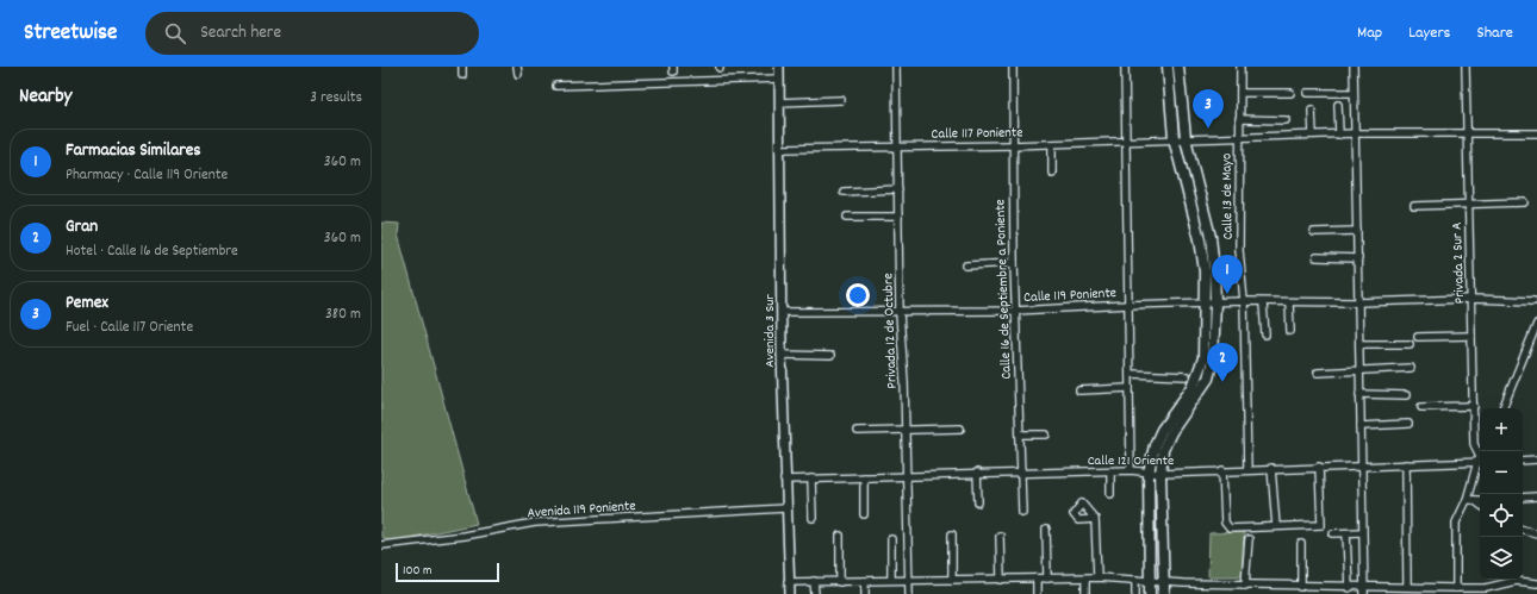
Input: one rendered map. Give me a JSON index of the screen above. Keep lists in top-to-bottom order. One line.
{"streets":{"street":["Calle 117 Poniente","Calle 13 de Mayo","Privada 2 Sur A","Calle 16 de Septiembre a Poniente","Calle 119 Poniente","Avenida 3 Sur","Privada 12 de Octubre","Calle 121 Oriente","Avenida 119 Poniente"]},"crossings":[["Calle 117 Poniente","Calle 13 de Mayo"],["Calle 117 Poniente","Privada 2 Sur A"],["Calle 117 Poniente","Calle 16 de Septiembre a Poniente"],["Calle 117 Poniente","Avenida 3 Sur"],["Calle 117 Poniente","Privada 12 de Octubre"],["Calle 13 de Mayo","Calle 119 Poniente"],["Calle 13 de Mayo","Calle 121 Oriente"],["Privada 2 Sur A","Calle 119 Poniente"],["Calle 16 de Septiembre a Poniente","Calle 119 Poniente"],["Calle 16 de Septiembre a Poniente","Calle 121 Oriente"],["Calle 119 Poniente","Avenida 3 Sur"],["Calle 119 Poniente","Privada 12 de Octubre"],["Avenida 3 Sur","Calle 121 Oriente"],["Avenida 3 Sur","Avenida 119 Poniente"],["Privada 12 de Octubre","Calle 121 Oriente"]],"scale_bar":"100 m","page":{"header":"Streetwise","search":"Search here","nav":["Map","Layers","Share"],"heading":["Nearby","3 results"],"pins":["3","1","2"],"list":[{"mark":"1","name":"Farmacias Similares","note":"Pharmacy · Calle 119 Oriente","value":"360 m"},{"mark":"2","name":"Gran","note":"Hotel · Calle 16 de Septiembre","value":"360 m"},{"mark":"3","name":"Pemex","note":"Fuel · Calle 117 Oriente","value":"380 m"}],"map_buttons":["+","−"],"scale":"100 m"}}
